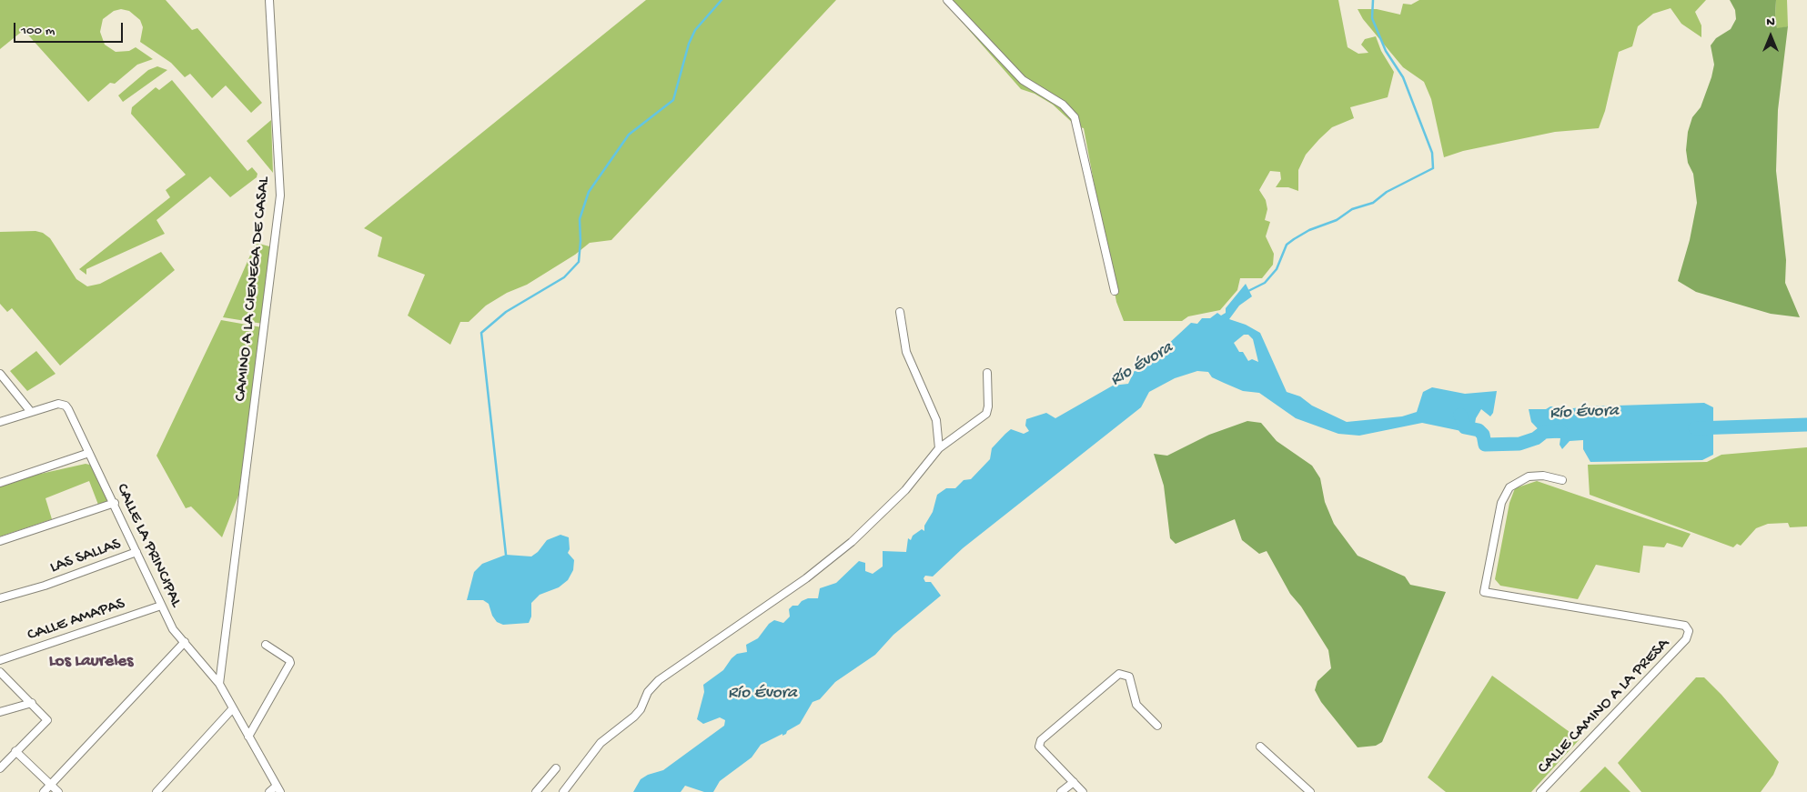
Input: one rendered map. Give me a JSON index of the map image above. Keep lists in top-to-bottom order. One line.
{"streets":{"street":["CAMINO A LA CIENEGA DE CASAL","CALLE LA PRINCIPAL","LAS SALLAS","CALLE AMAPAS","CALLE CAMINO A LA PRESA"]},"crossings":[["CAMINO A LA CIENEGA DE CASAL","CALLE LA PRINCIPAL"],["CALLE LA PRINCIPAL","LAS SALLAS"],["CALLE LA PRINCIPAL","CALLE AMAPAS"]],"districts":["Los Laureles"],"water":["Río Évora"],"scale_bar":"100 m","north":"top"}
